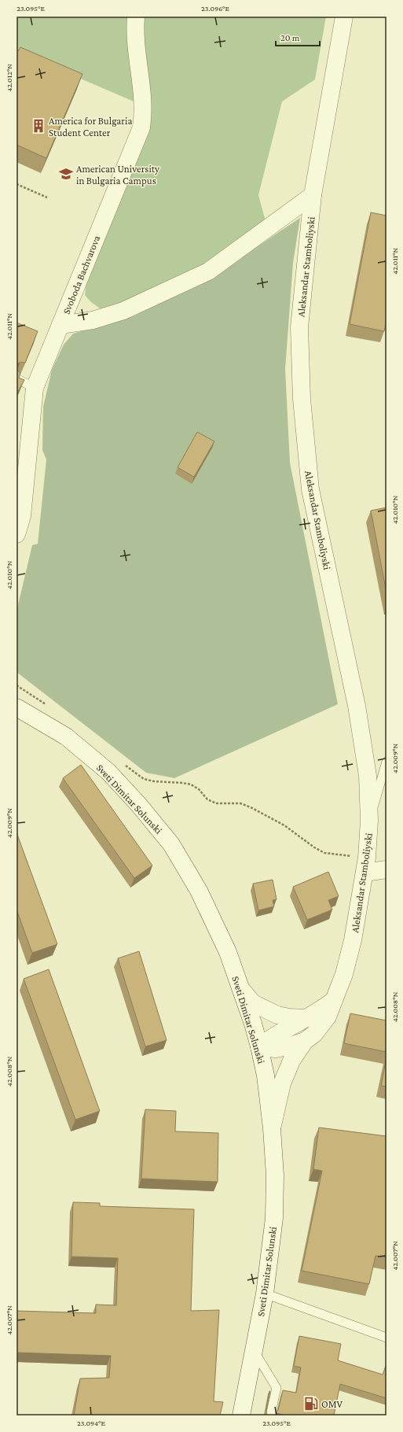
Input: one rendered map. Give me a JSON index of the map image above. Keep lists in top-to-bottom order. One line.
{"streets":{"street":["Aleksandar Stamboliyski","Svoboda Bachvarova","Sveti Dimitar Solunski"]},"places":{"building":["America for Bulgaria Student Center"],"school or university":["American University in Bulgaria Campus"],"fuel station":["OMV"]},"scale_bar":"20 m","coordinates":["23.095°E","23.096°E","42.012°N","42.011°N","42.010°N","42.009°N","42.008°N","42.007°N","23.094°E"]}
